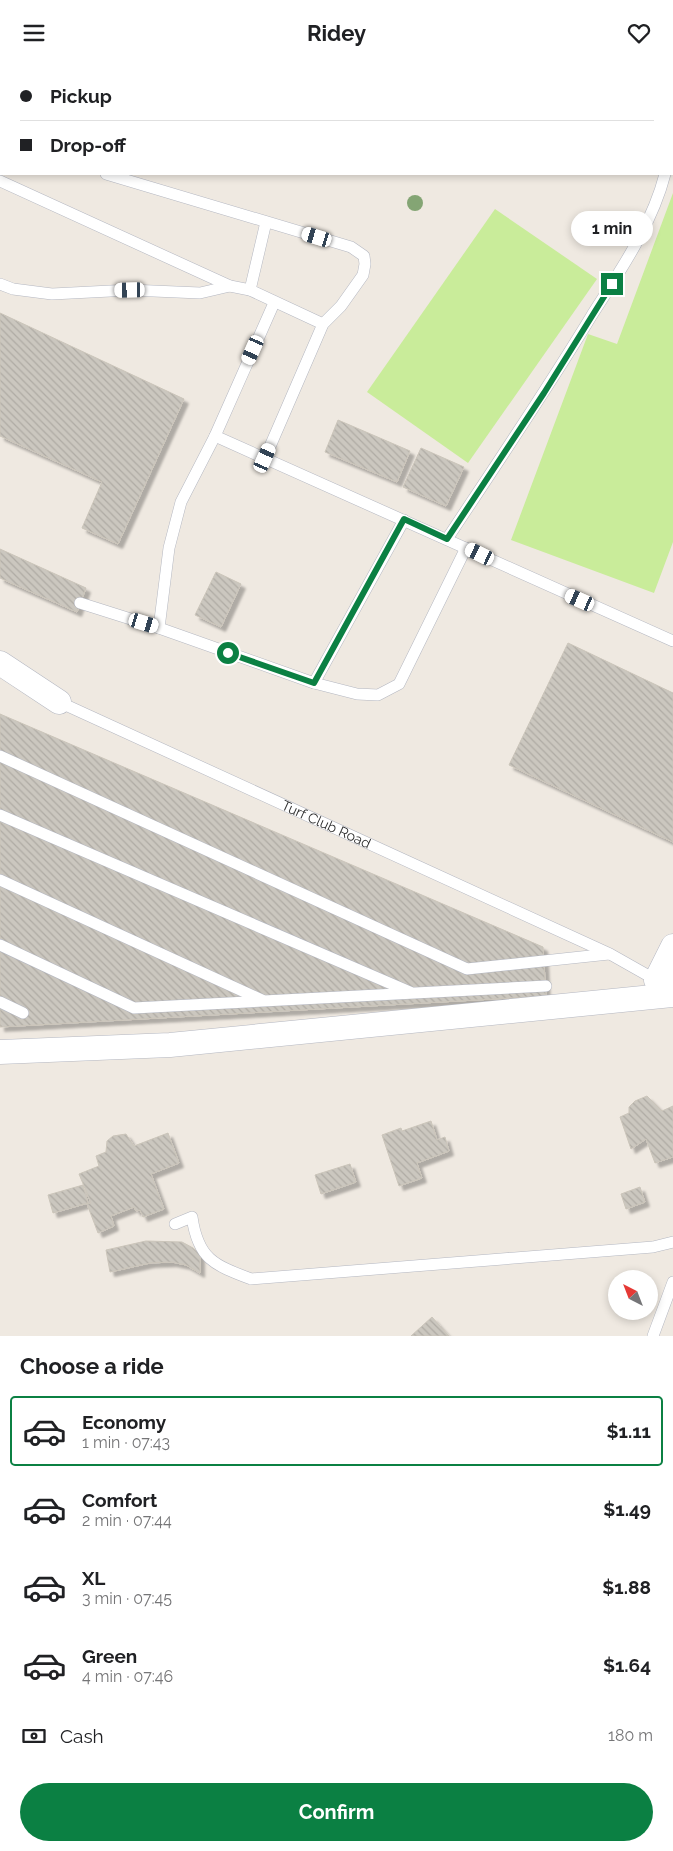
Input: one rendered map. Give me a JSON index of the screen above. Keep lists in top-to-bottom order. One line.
{"streets":{"street":["Turf Club Road"]},"north":"top left","page":{"header":"Ridey","banner":["Pickup","Drop-off"],"bubble":"1 min","heading":"Choose a ride","list":[{"name":"Economy","note":"1 min · 07:43","value":"$1.11"},{"name":"Comfort","note":"2 min · 07:44","value":"$1.49"},{"name":"XL","note":"3 min · 07:45","value":"$1.88"},{"name":"Green","note":"4 min · 07:46","value":"$1.64"}],"pay":["Cash","180 m"],"buttons":"Confirm"}}
